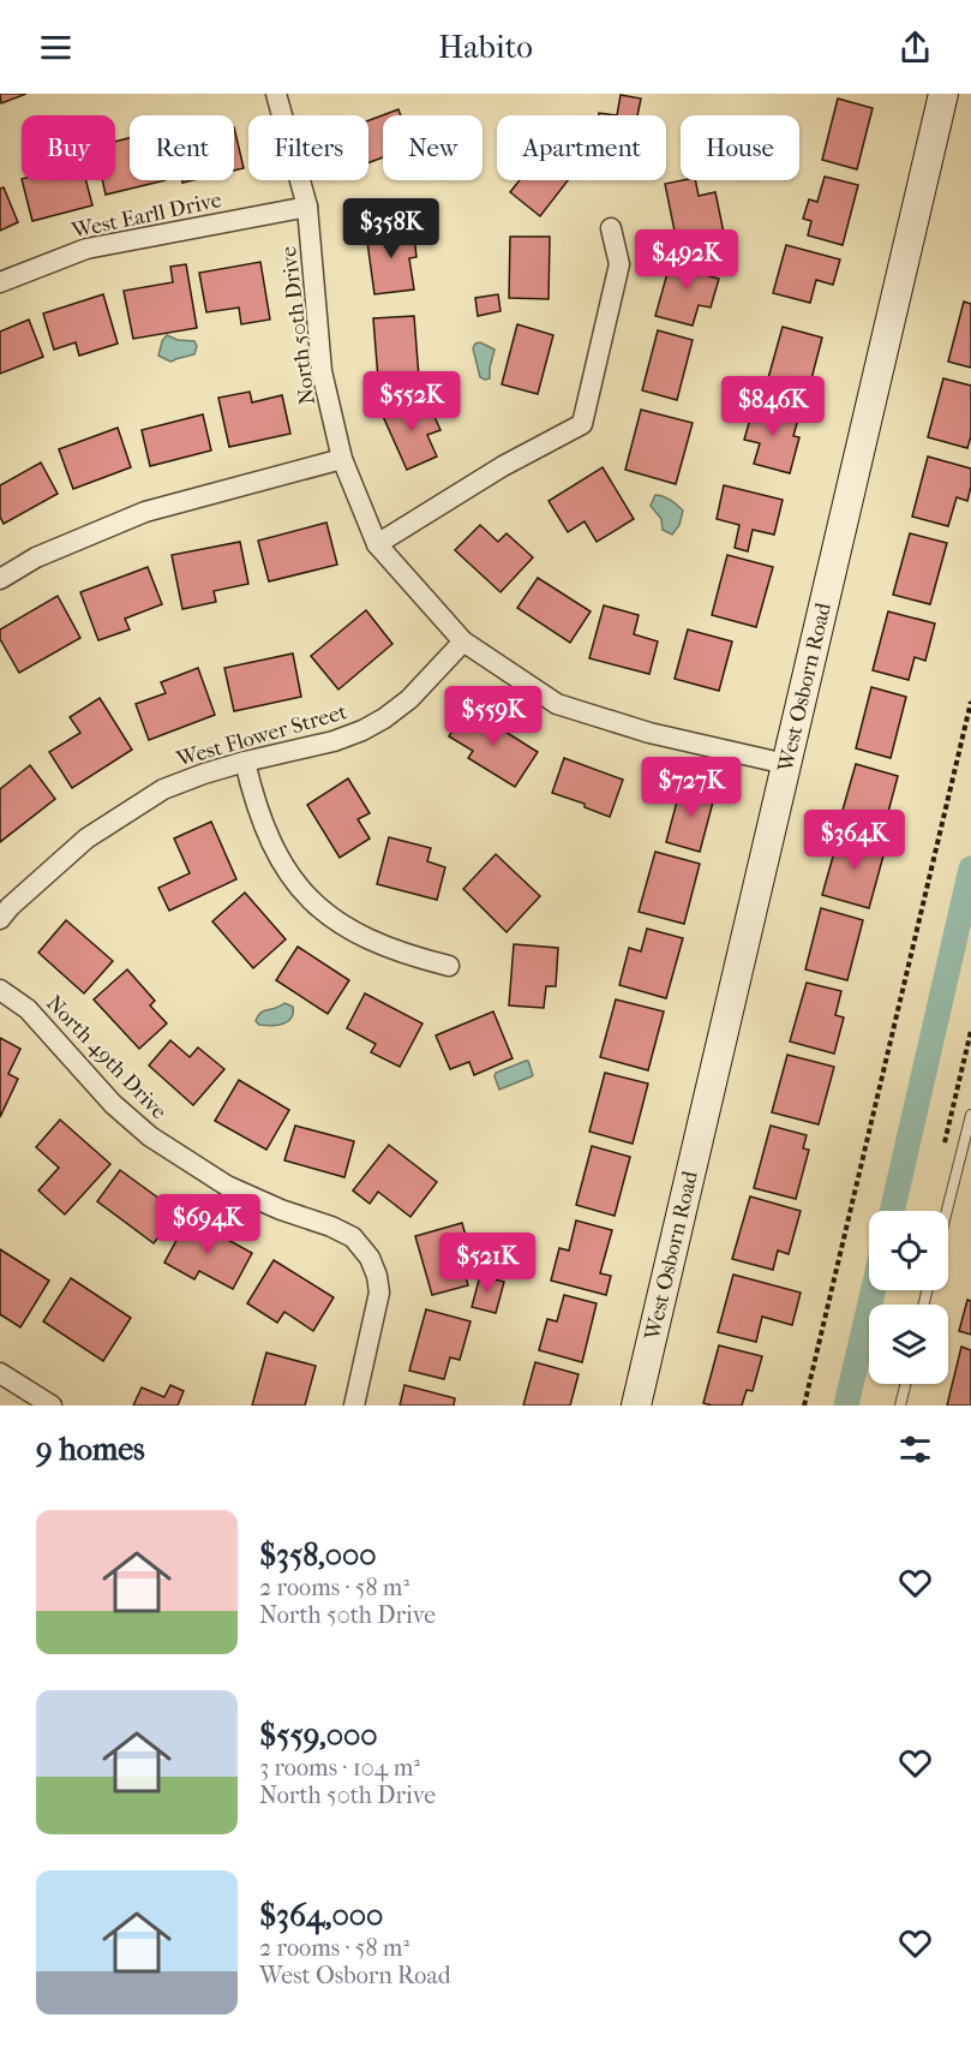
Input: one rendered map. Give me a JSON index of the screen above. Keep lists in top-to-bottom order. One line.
{"streets":{"street":["West Earll Drive","North 50th Drive","West Osborn Road","West Flower Street","North 49th Drive"]},"crossings":[["West Earll Drive","North 50th Drive"],["North 50th Drive","West Osborn Road"],["North 50th Drive","West Flower Street"]],"page":{"header":"Habito","chip":["Buy","Rent","Filters","New","Apartment","House"],"price":["$358K","$492K","$552K","$846K","$559K","$727K","$364K","$694K","$521K"],"heading":"9 homes","list":[{"name":"$358,000","note":"2 rooms · 58 m² · North 50th Drive"},{"name":"$559,000","note":"3 rooms · 104 m² · North 50th Drive"},{"name":"$364,000","note":"2 rooms · 58 m² · West Osborn Road"}]}}
